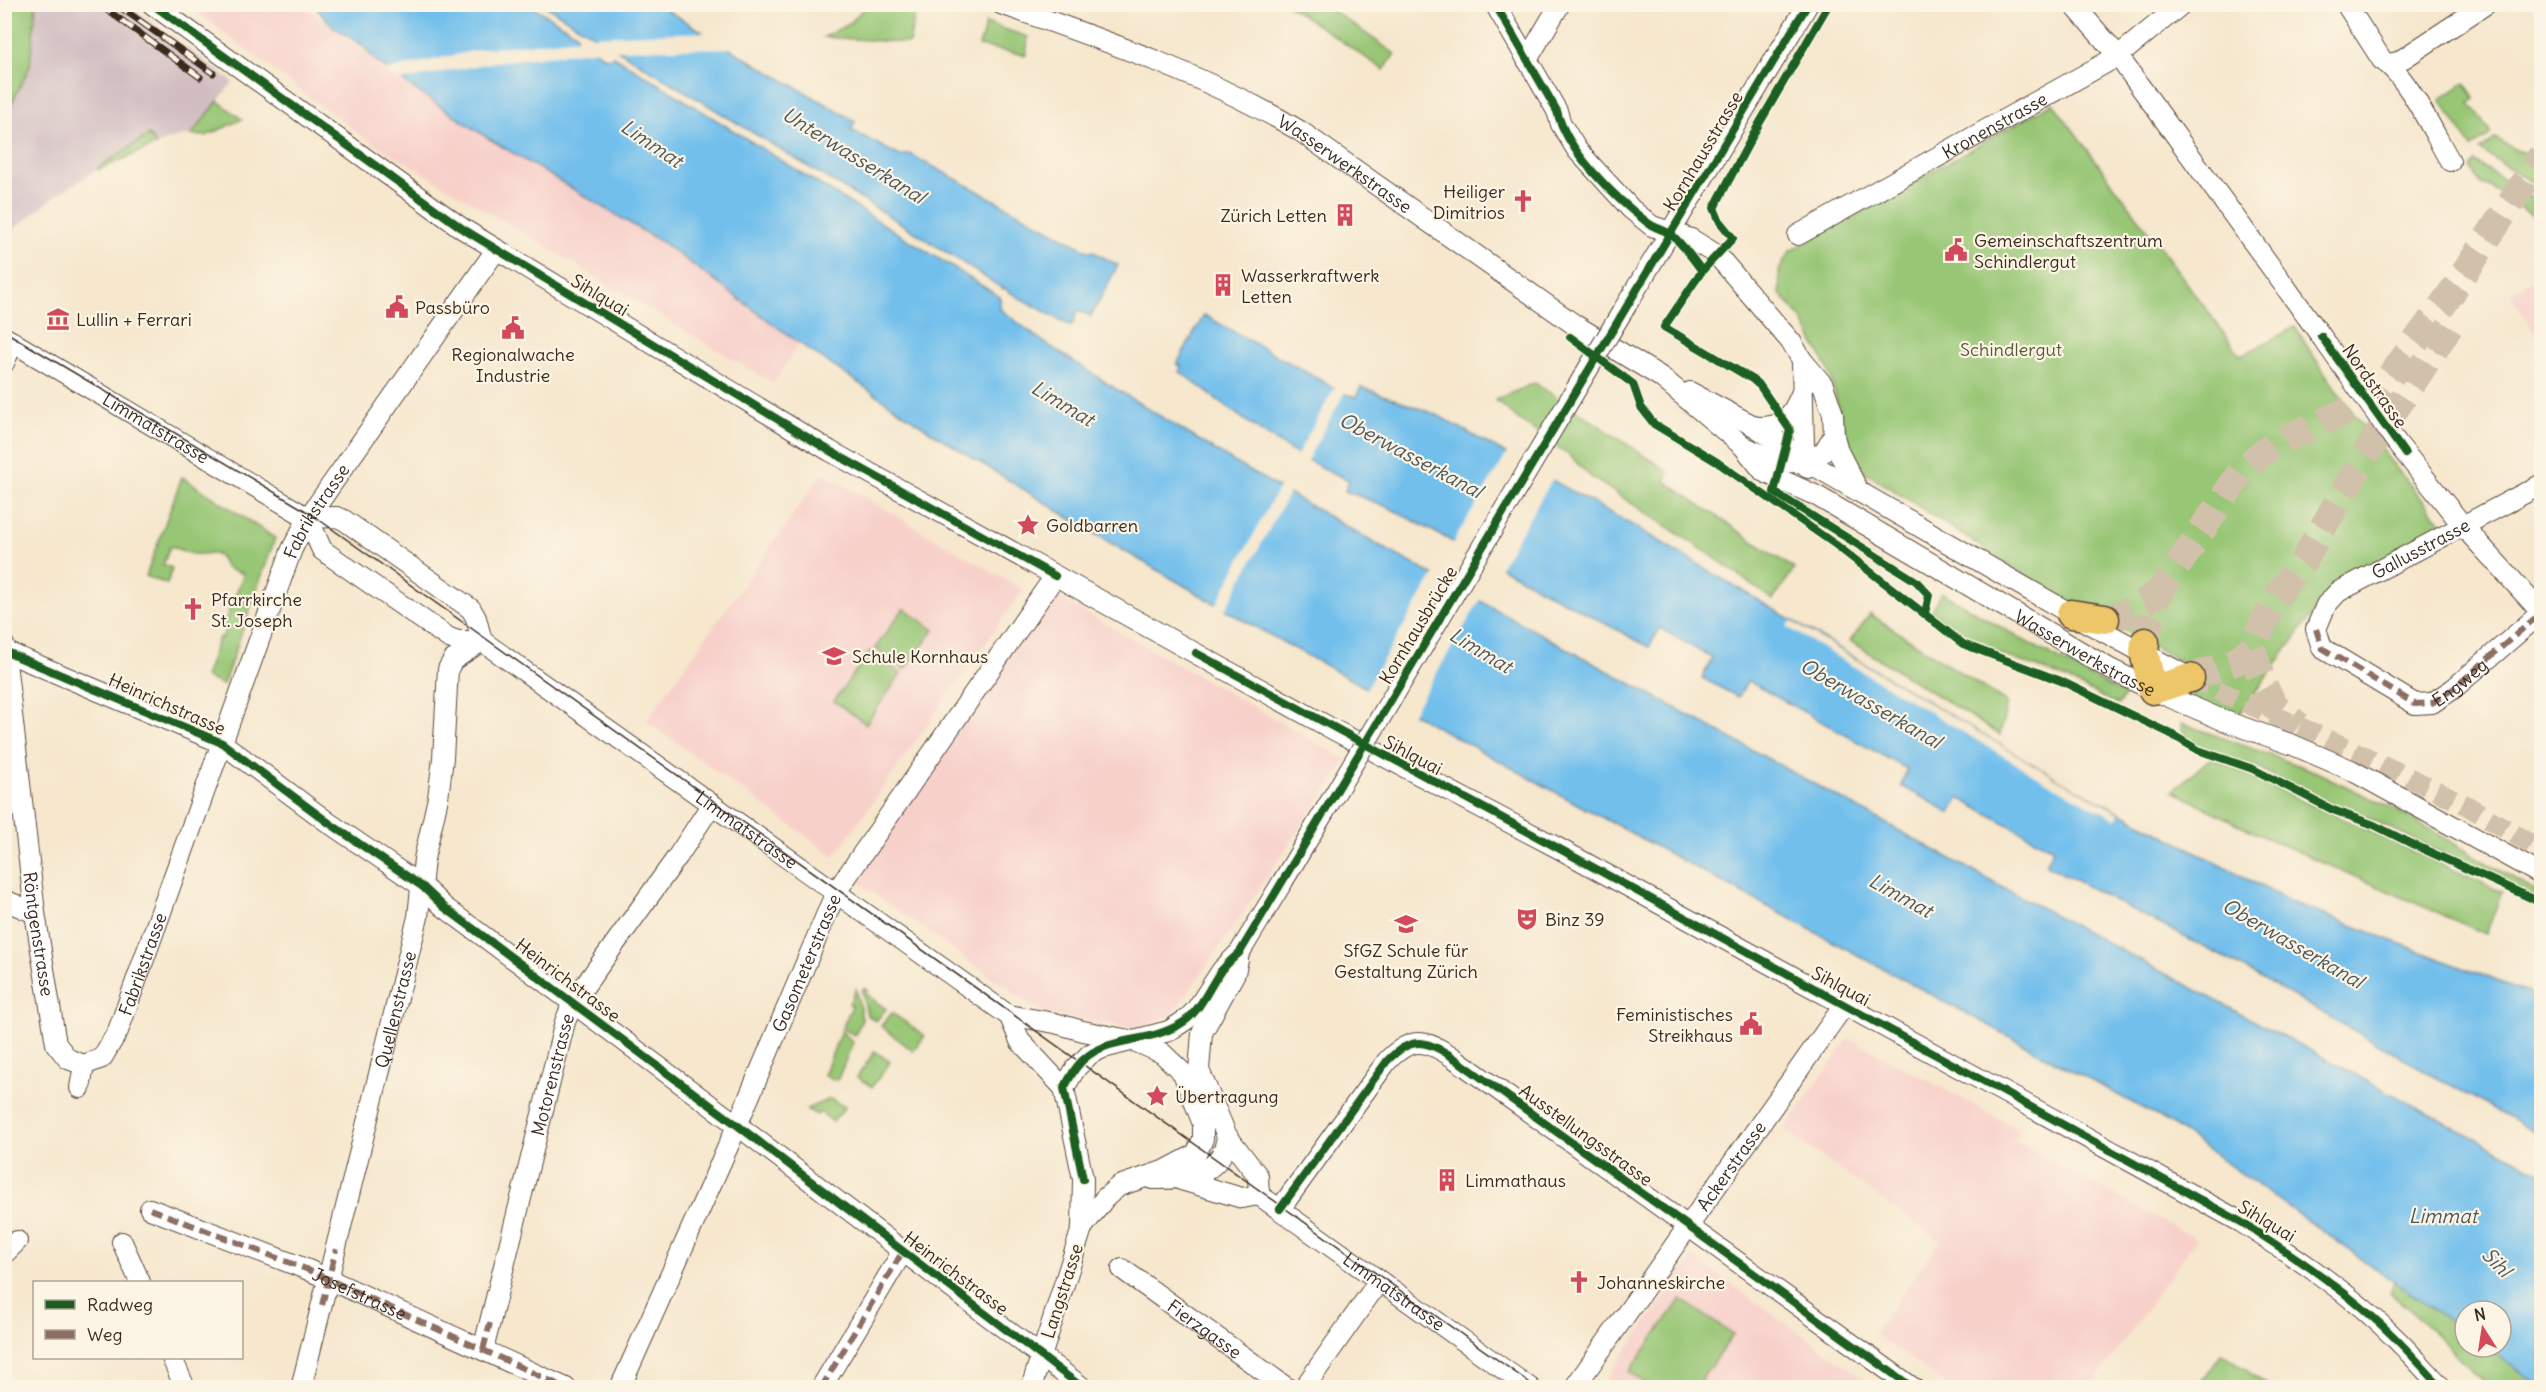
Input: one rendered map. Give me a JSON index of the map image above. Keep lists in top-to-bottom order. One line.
{"streets":{"street":["Kronenstrasse","Kornhausstrasse","Wasserwerkstrasse","Sihlquai","Nordstrasse","Limmatstrasse","Fabrikstrasse","Gallusstrasse","Kornhausbrücke","Engweg","Heinrichstrasse","Röntgenstrasse","Gasometerstrasse","Quellenstrasse","Motorenstrasse","Ausstellungsstrasse","Ackerstrasse","Langstrasse","Josefstrasse","Fierzgasse"]},"crossings":[["Kronenstrasse","Nordstrasse"],["Kornhausstrasse","Kornhausbrücke"],["Sihlquai","Fabrikstrasse"],["Sihlquai","Gasometerstrasse"],["Sihlquai","Ackerstrasse"],["Nordstrasse","Gallusstrasse"],["Nordstrasse","Engweg"],["Limmatstrasse","Fabrikstrasse"],["Limmatstrasse","Gasometerstrasse"],["Limmatstrasse","Quellenstrasse"],["Limmatstrasse","Motorenstrasse"],["Limmatstrasse","Ausstellungsstrasse"],["Fabrikstrasse","Heinrichstrasse"],["Fabrikstrasse","Röntgenstrasse"],["Gallusstrasse","Engweg"],["Heinrichstrasse","Röntgenstrasse"],["Heinrichstrasse","Gasometerstrasse"],["Heinrichstrasse","Quellenstrasse"],["Heinrichstrasse","Motorenstrasse"],["Heinrichstrasse","Langstrasse"],["Quellenstrasse","Josefstrasse"],["Motorenstrasse","Josefstrasse"],["Ausstellungsstrasse","Ackerstrasse"]],"water":["Limmat","Unterwasserkanal","Oberwasserkanal","Sihl"],"parks":["Schindlergut"],"places":{"church":["Heiliger Dimitrios","Pfarrkirche St. Joseph","Johanneskirche"],"building":["Zürich Letten","Wasserkraftwerk Letten","Limmathaus"],"public building":["Gemeinschaftszentrum Schindlergut","Passbüro","Regionalwache Industrie","Feministisches Streikhaus"],"museum":["Lullin + Ferrari"],"place":["Goldbarren","Übertragung"],"school or university":["Schule Kornhaus","SfGZ Schule für Gestaltung Zürich"],"theatre":["Binz 39"]},"legend":["Radweg","Weg"],"north":"top"}
